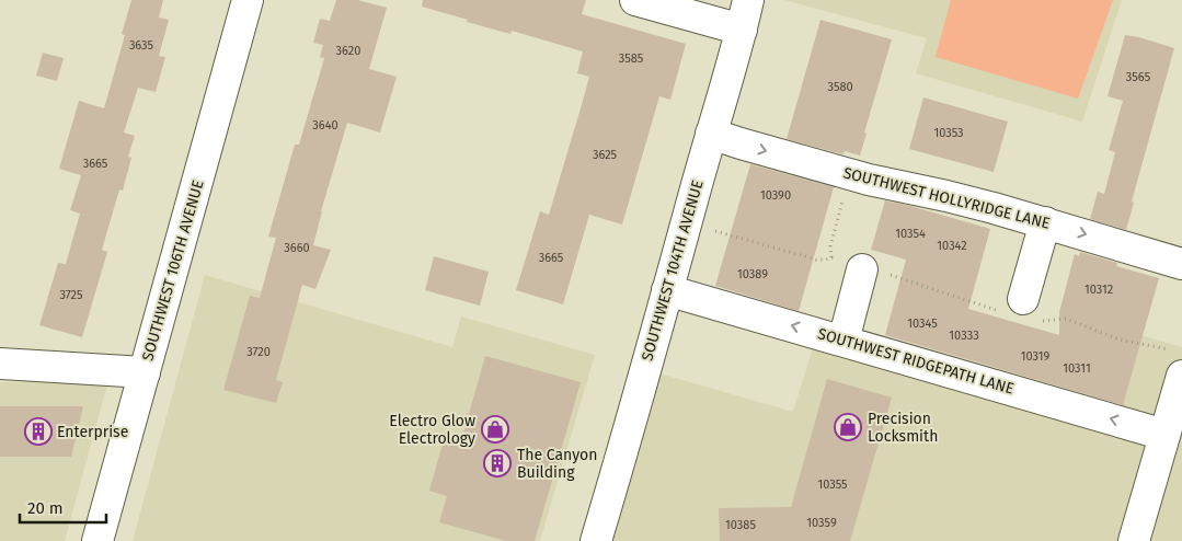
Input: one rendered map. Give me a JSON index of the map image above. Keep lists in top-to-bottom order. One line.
{"streets":{"street":["SOUTHWEST HOLLYRIDGE LANE","SOUTHWEST 106TH AVENUE","SOUTHWEST 104TH AVENUE","SOUTHWEST RIDGEPATH LANE"]},"crossings":[["SOUTHWEST HOLLYRIDGE LANE","SOUTHWEST 104TH AVENUE"],["SOUTHWEST 104TH AVENUE","SOUTHWEST RIDGEPATH LANE"]],"one_way":["SOUTHWEST HOLLYRIDGE LANE","SOUTHWEST RIDGEPATH LANE"],"places":{"shop":["Precision Locksmith","Electro Glow Electrology"],"building":["Enterprise","The Canyon Building"]},"house_numbers":["3635","3620","3585","3565","3580","3640","10353","3625","3665","10390","10354","10342","3660","3665","10389","10312","3725","10345","10333","3720","10319","10311","10355","10359","10385"],"scale_bar":"20 m"}
